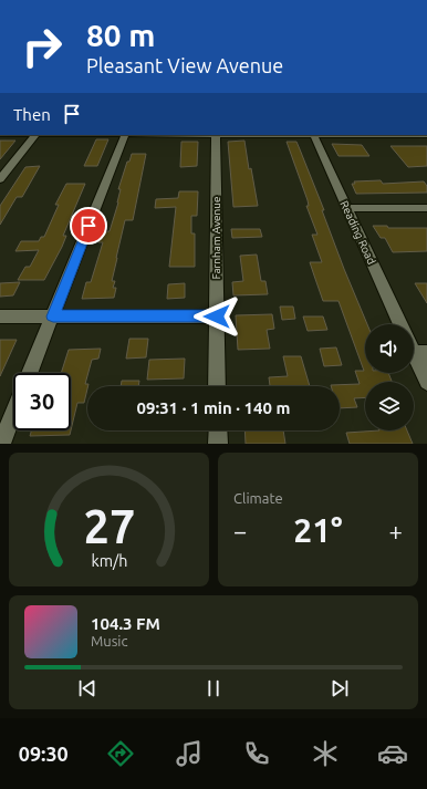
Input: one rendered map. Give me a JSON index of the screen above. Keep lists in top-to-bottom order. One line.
{"streets":{"street":["Reading Road","Farnham Avenue"]},"page":{"turn":["80 m","Pleasant View Avenue"],"then":"Then","limit":"30","trip":"09:31 · 1 min · 140 m","tile":"Climate","heat":["−","21°","+"],"song":["104.3 FM","Music"],"tabs":"09:30","gauge":["27","km/h"]}}
